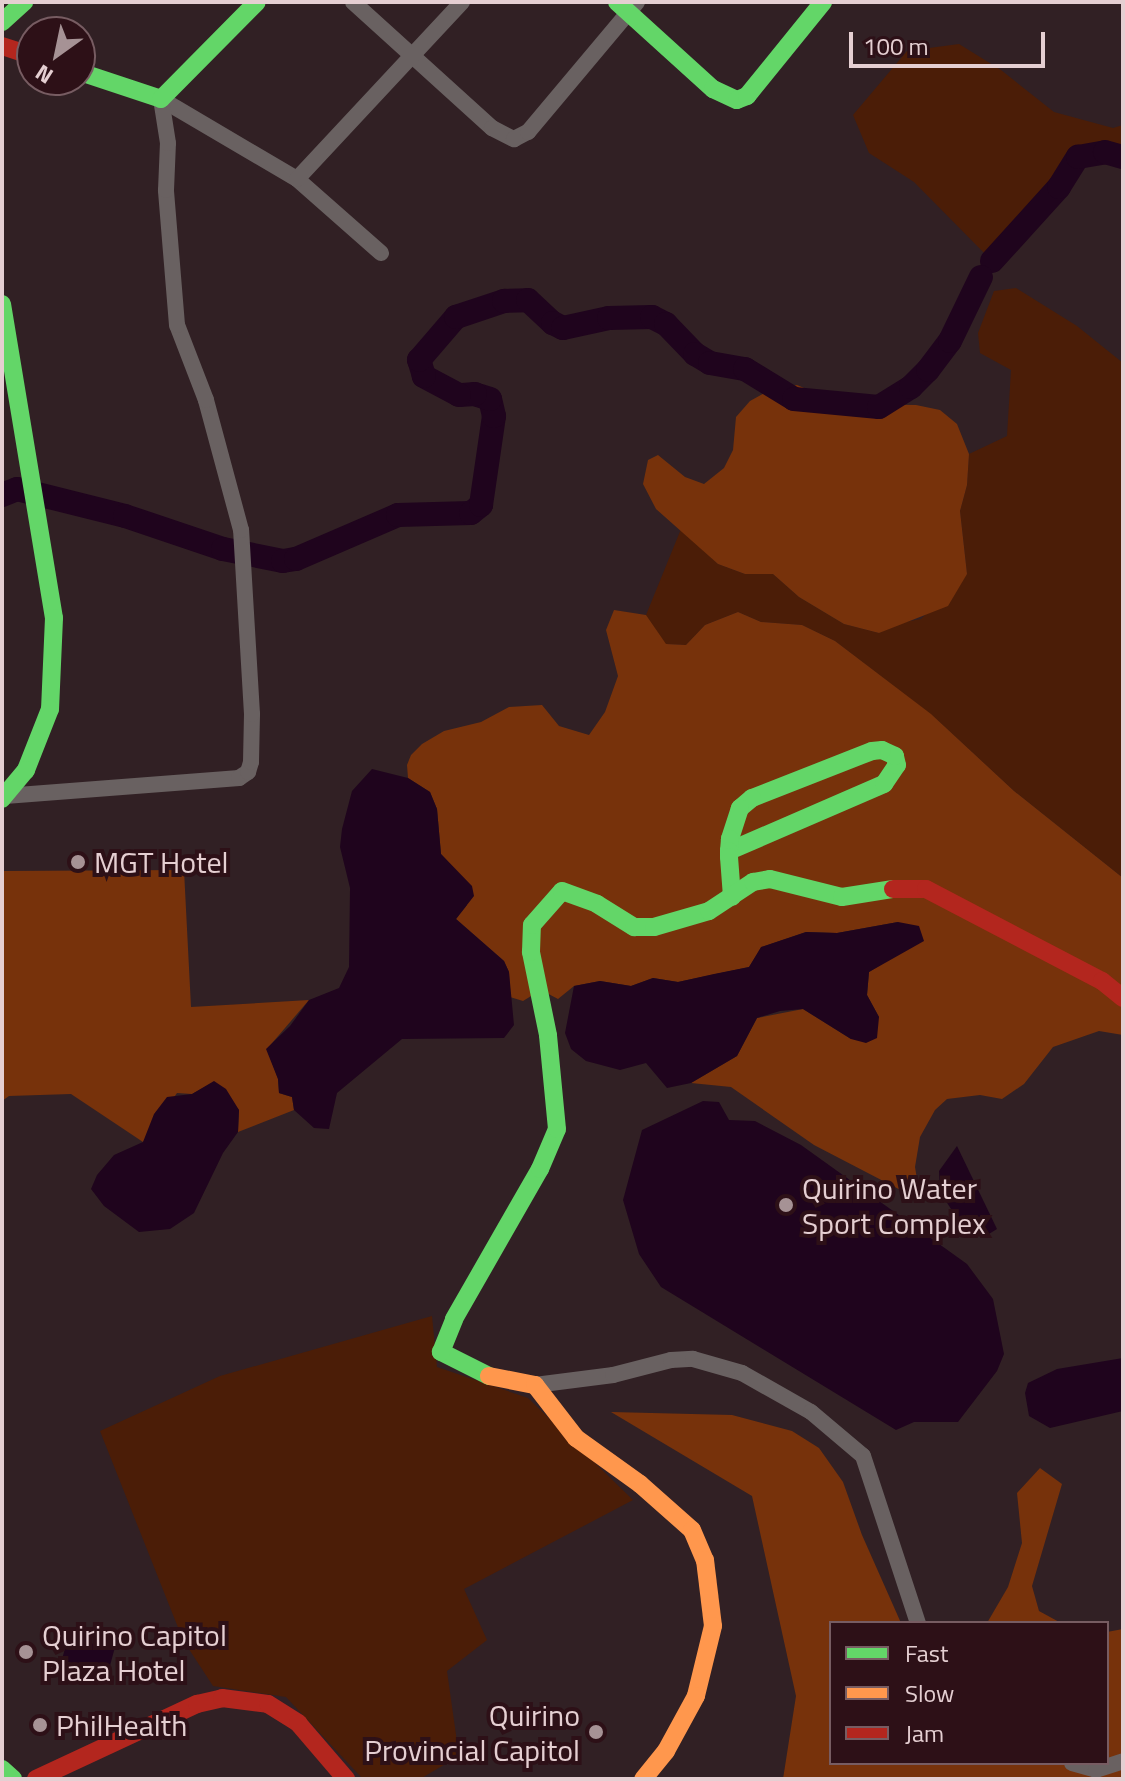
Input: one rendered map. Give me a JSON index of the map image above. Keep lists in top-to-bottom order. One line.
{"places":["MGT Hotel","Quirino Water Sport Complex","Quirino Capitol Plaza Hotel","PhilHealth","Quirino Provincial Capitol"],"legend":["Fast","Slow","Jam"],"scale_bar":"100 m","north":"bottom left"}
